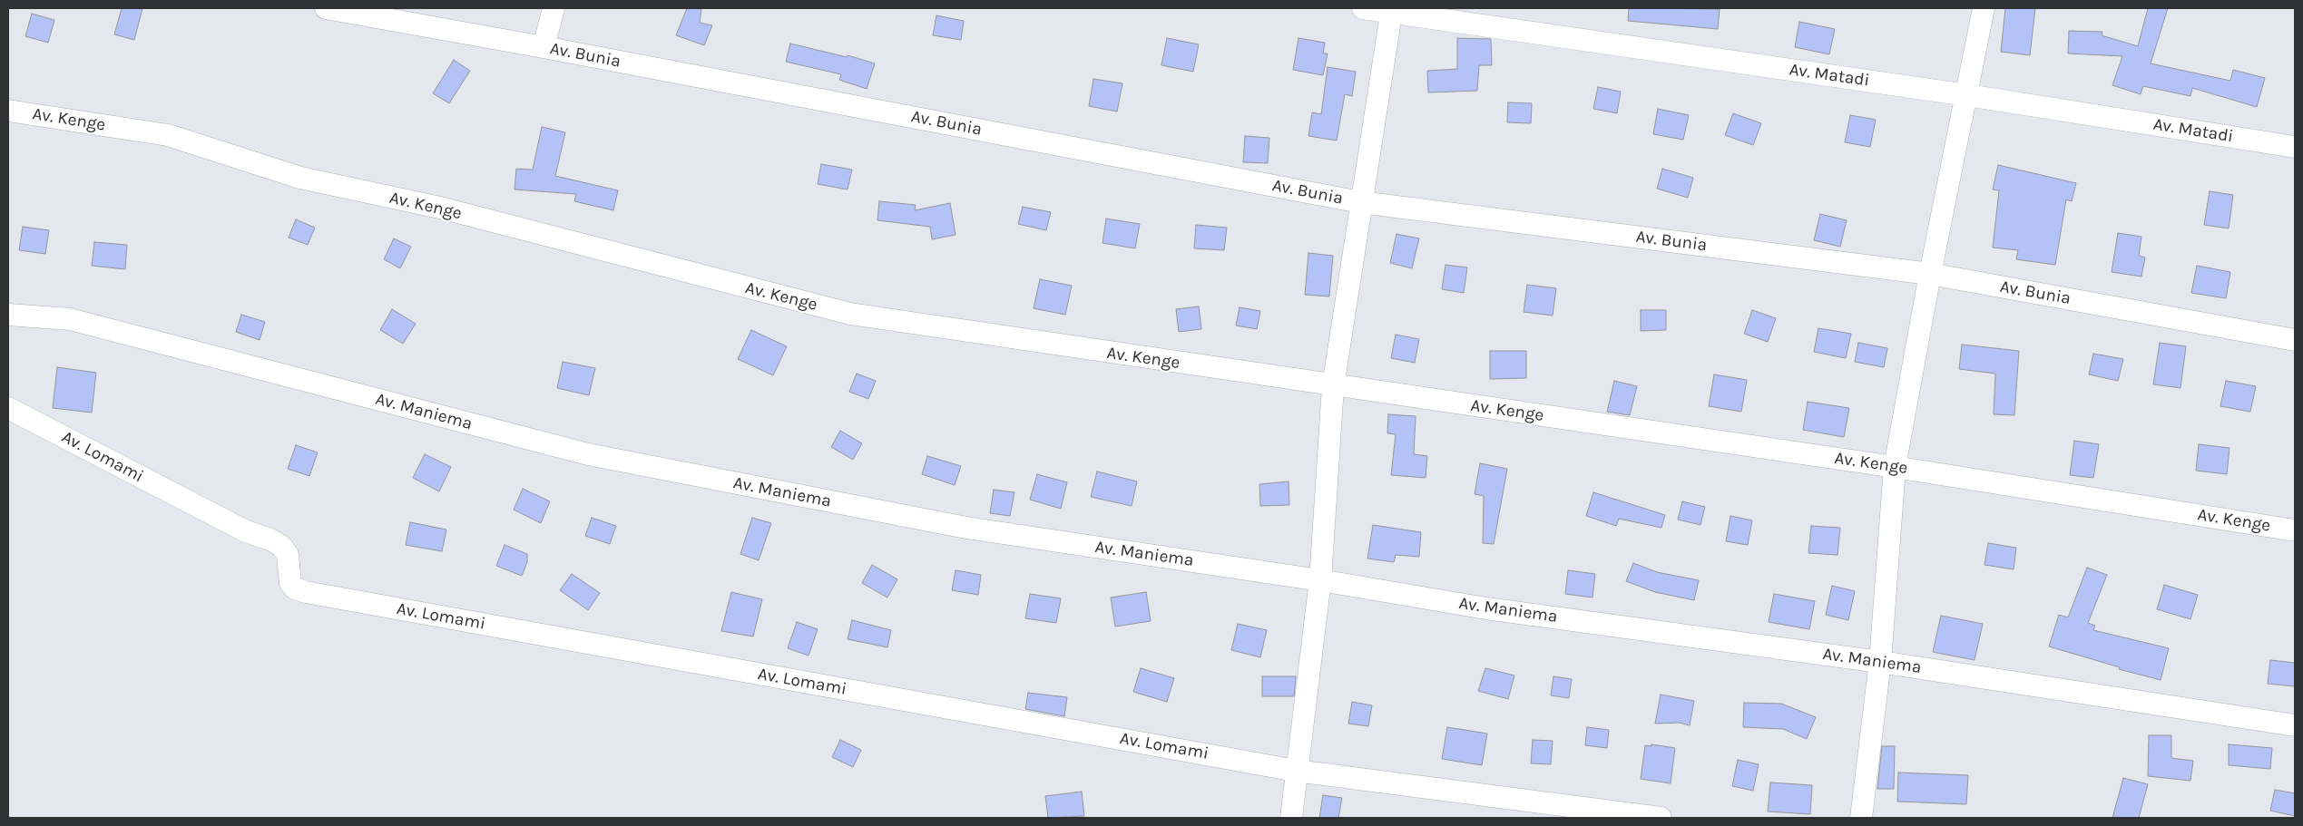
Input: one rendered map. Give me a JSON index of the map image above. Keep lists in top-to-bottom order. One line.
{"streets":{"street":["Av. Bunia","Av. Matadi","Av. Kenge","Av. Maniema","Av. Lomami"]}}
